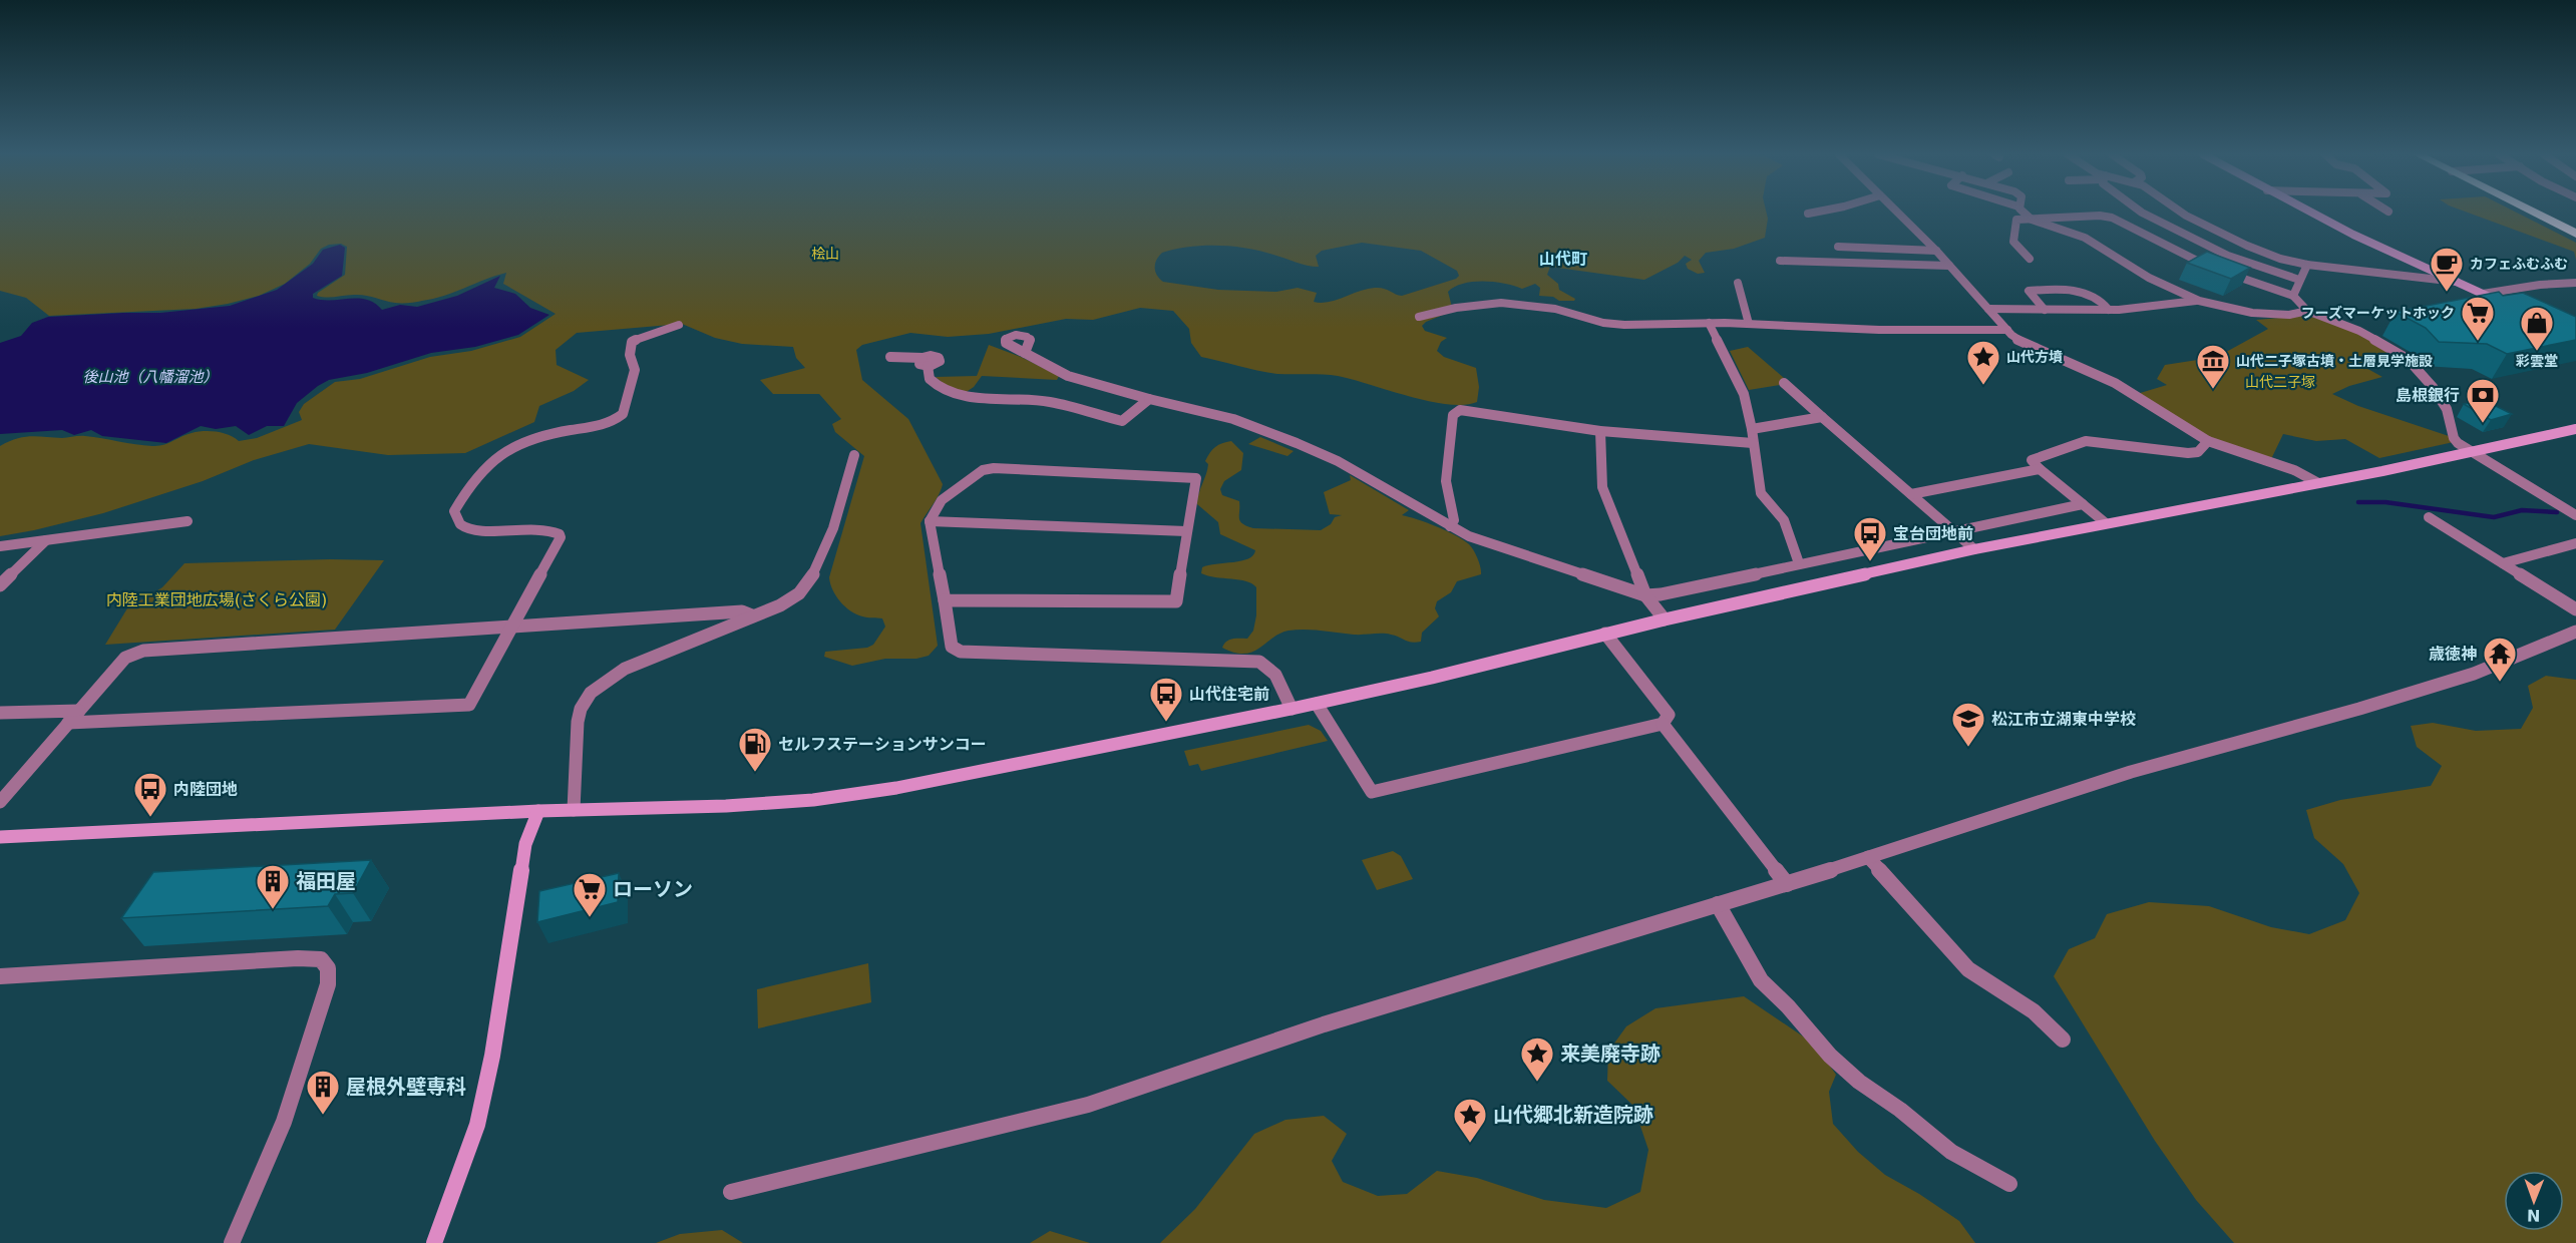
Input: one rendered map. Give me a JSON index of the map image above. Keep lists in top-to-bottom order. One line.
{"districts":["山代町"],"water":["後山池（八幡溜池）"],"parks":["桧山","山代二子塚","内陸工業団地広場(さくら公園)"],"places":{"cafe":["カフェふむふむ"],"supermarket":["フーズマーケットホック","ローソン"],"shop":["彩雲堂"],"place":["山代方墳","来美廃寺跡","山代郷北新造院跡"],"museum":["山代二子塚古墳・土層見学施設"],"bank":["島根銀行"],"bus stop":["宝台団地前","山代住宅前","内陸団地"],"temple":["歳徳神"],"school or university":["松江市立湖東中学校"],"fuel station":["セルフステーションサンコー"],"building":["福田屋","屋根外壁専科"]},"north":"bottom"}
